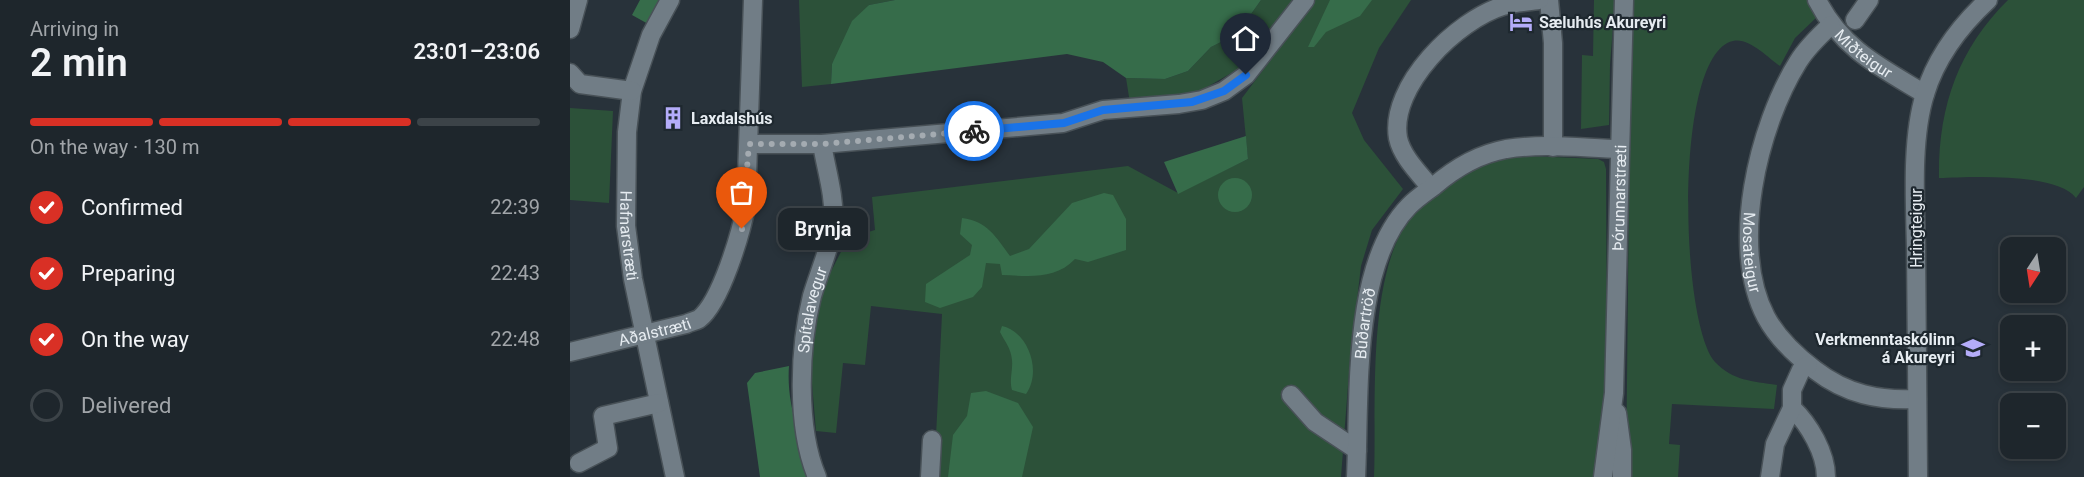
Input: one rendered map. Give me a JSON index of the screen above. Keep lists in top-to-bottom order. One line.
{"streets":{"street":["Miðteigur","Þórunnarstræti","Hringteigur","Hafnarstræti","Mosateigur","Spítalavegur","Búðartröð","Aðalstræti"]},"crossings":[["Miðteigur","Hringteigur"],["Miðteigur","Mosateigur"],["Þórunnarstræti","Búðartröð"],["Hringteigur","Mosateigur"],["Hafnarstræti","Aðalstræti"]],"places":{"hotel":["Sæluhús Akureyri"],"building":["Laxdalshús"],"other":["Brynja"],"school or university":["Verkmenntaskólinn á Akureyri"]},"north":"bottom","page":{"heading":["2 min","Arriving in","23:01–23:06"],"bar":"On the way · 130 m","list":[["Confirmed","22:39"],["Preparing","22:43"],["On the way","22:48"],"Delivered"],"bubble":"Brynja","map_buttons":["+","−"]}}
